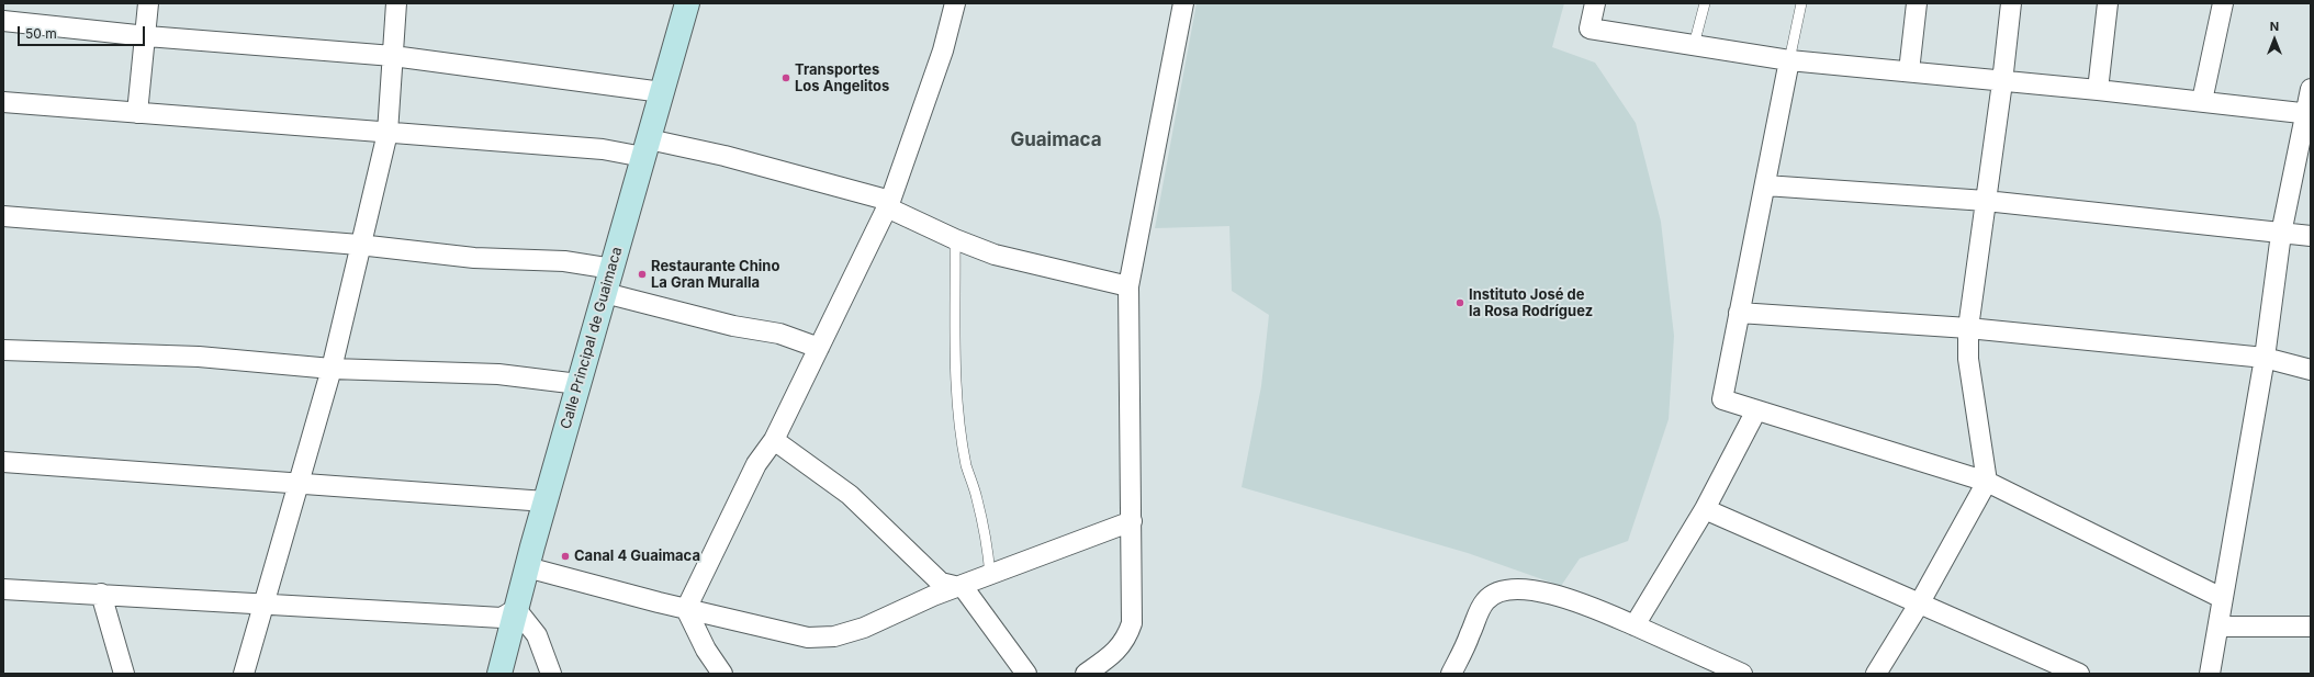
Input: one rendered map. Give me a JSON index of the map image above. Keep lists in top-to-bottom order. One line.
{"streets":{"main road":["Calle Principal de Guaimaca"]},"districts":["Guaimaca"],"places":["Transportes Los Angelitos","Restaurante Chino La Gran Muralla","Instituto José de la Rosa Rodríguez","Canal 4 Guaimaca"],"scale_bar":"50 m","north":"top"}
